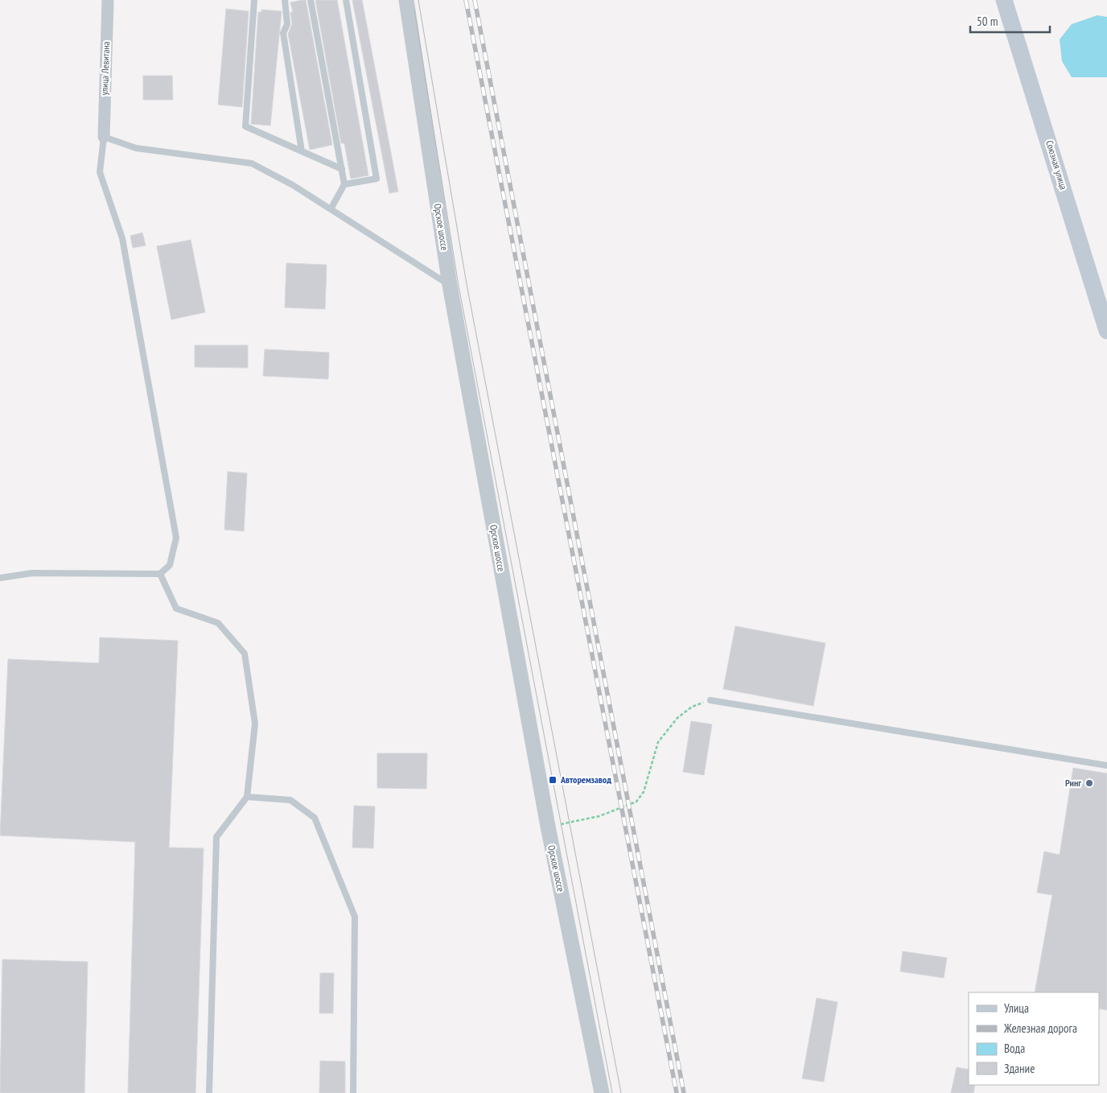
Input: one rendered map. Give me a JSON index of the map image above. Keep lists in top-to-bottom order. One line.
{"streets":{"main road":["Союзная улица"],"street":["улица Левитана","Орское шоссе"]},"places":{"transit":["Авторемзавод"],"other":["Ринг"]},"legend":["Улица","Железная дорога","Вода","Здание"],"scale_bar":"50 m"}
